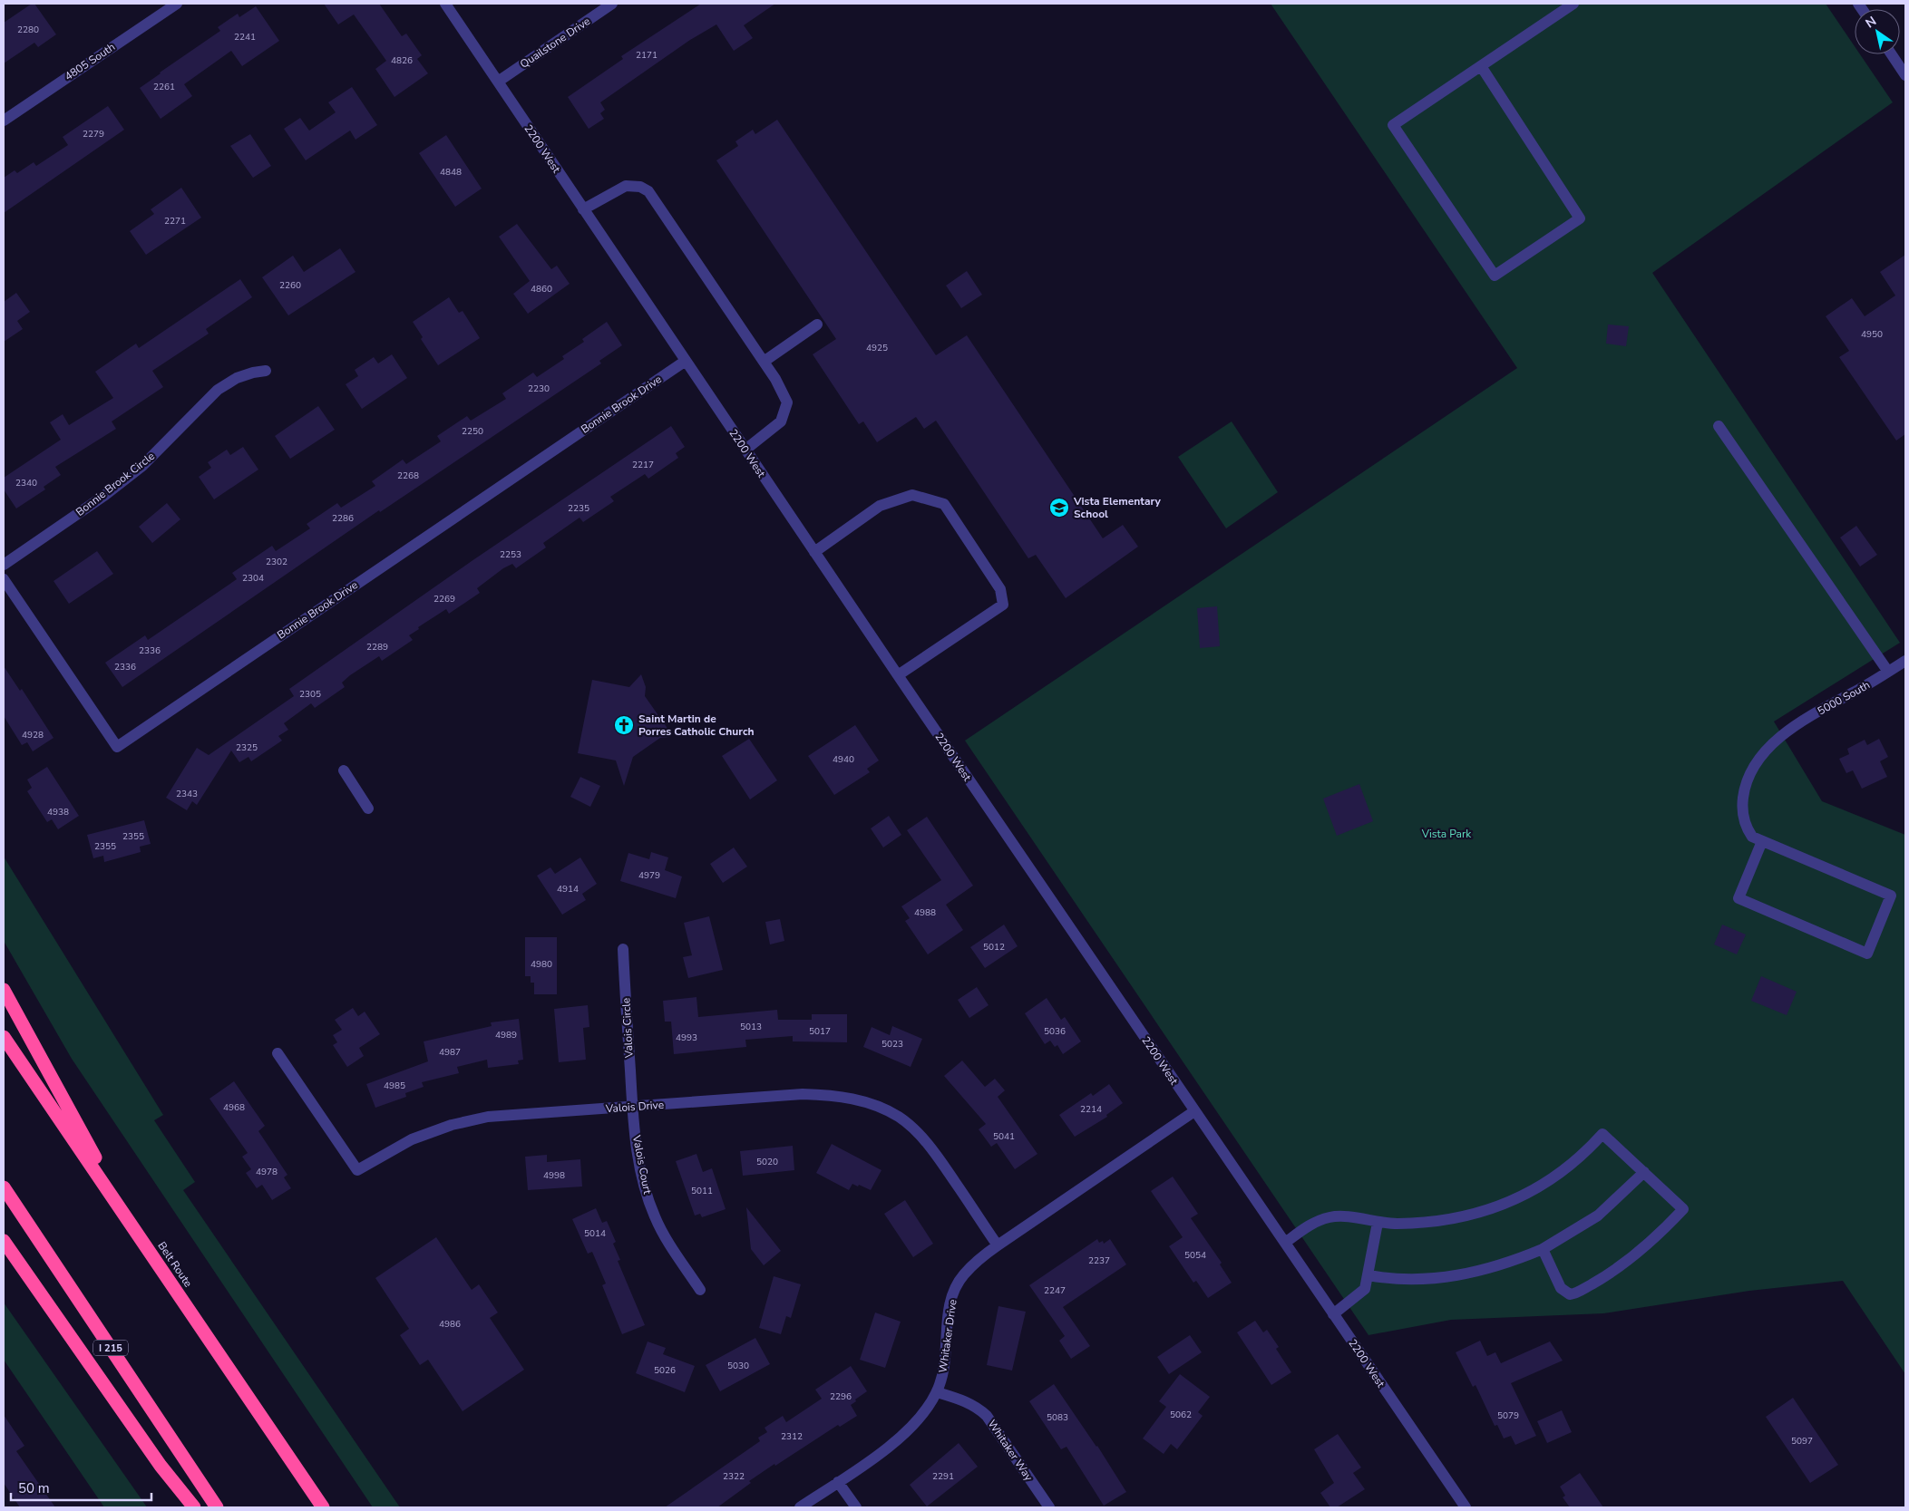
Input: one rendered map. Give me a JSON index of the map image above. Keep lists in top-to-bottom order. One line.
{"streets":{"highway":["Belt Route","I 215"],"street":["Quailstone Drive","4805 South","2200 West","Bonnie Brook Drive","Bonnie Brook Circle","5000 South","Valois Circle","Valois Drive","Valois Court","Whitaker Drive","Whitaker Way"]},"crossings":[["Quailstone Drive","2200 West"],["2200 West","Bonnie Brook Drive"],["2200 West","Whitaker Drive"],["Valois Circle","Valois Drive"],["Valois Circle","Valois Court"],["Valois Drive","Valois Court"],["Valois Drive","Whitaker Drive"],["Whitaker Drive","Whitaker Way"]],"parks":["Vista Park"],"places":{"school or university":["Vista Elementary School"],"church":["Saint Martin de Porres Catholic Church"]},"house_numbers":["2280","2241","2171","4826","2261","2279","4848","2271","2260","4860","4950","4925","2230","2250","2217","2268","2340","2235","2286","2253","2302","2304","2269","2289","2336","2336","2305","4928","2325","4940","2343","4938","2355","2355","4979","4914","4988","5012","4980","5013","5017","5036","4989","4993","5023","4987","4985","4968","2214","5041","5020","4978","4998","5011","5014","5054","2237","2247","4986","5030","5026","2296","5062","5079","5083","2312","5097","2322","2291"],"scale_bar":"50 m","north":"top left"}
